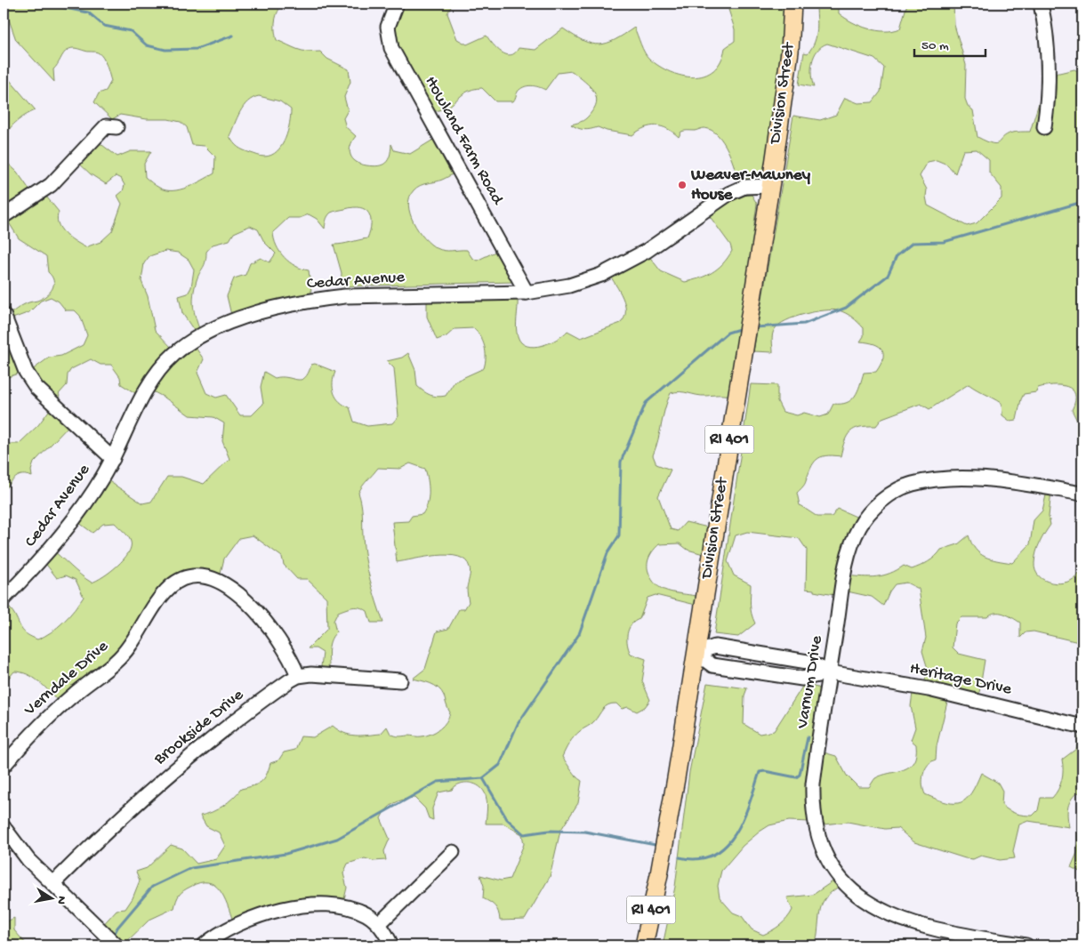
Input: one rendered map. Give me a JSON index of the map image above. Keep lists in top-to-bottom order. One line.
{"streets":{"main road":["Division Street","RI 401"],"street":["Howland Farm Road","Cedar Avenue","Verndale Drive","Heritage Drive","Varnum Drive","Brookside Drive"]},"crossings":[["Division Street","Cedar Avenue"],["Division Street","Heritage Drive"],["Howland Farm Road","Cedar Avenue"],["Verndale Drive","Brookside Drive"],["Heritage Drive","Varnum Drive"]],"places":["Weaver-Mawney House"],"scale_bar":"50 m","north":"right"}
